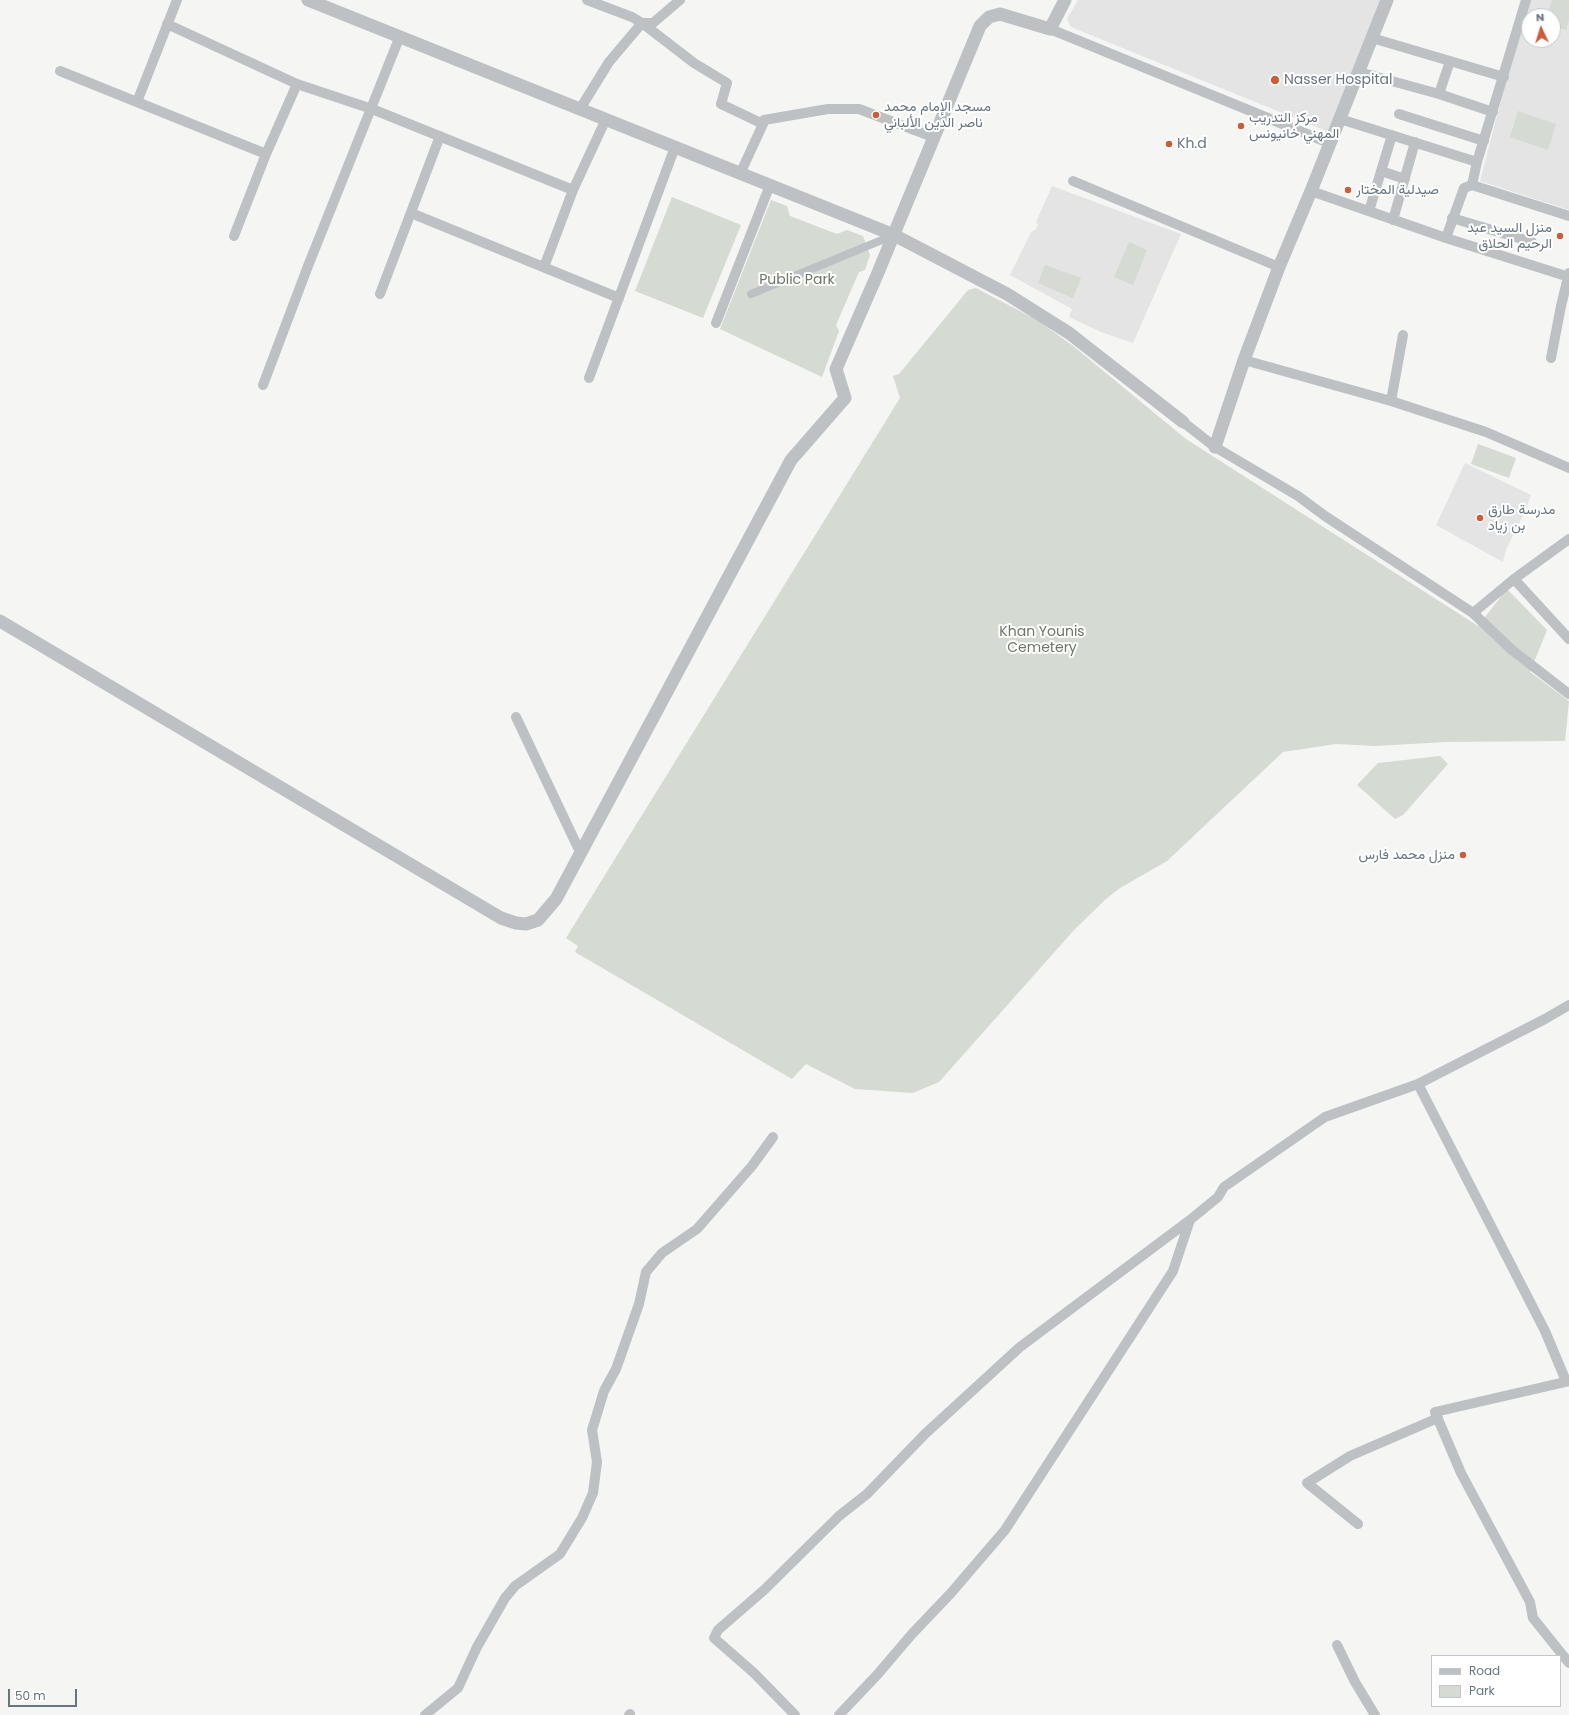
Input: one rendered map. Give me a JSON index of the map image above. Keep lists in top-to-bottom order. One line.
{"parks":["Public Park","Khan Younis Cemetery"],"places":["Nasser Hospital","مسجد الإمام محمد ناصر الدين الألباني","مركز التدريب المهني خانيونس","Kh.d","صيدلية المختار","منزل السيد عبد الرحيم الحلاق","مدرسة طارق بن زياد","منزل محمد فارس"],"legend":["Road","Park"],"scale_bar":"50 m","north":"top"}
